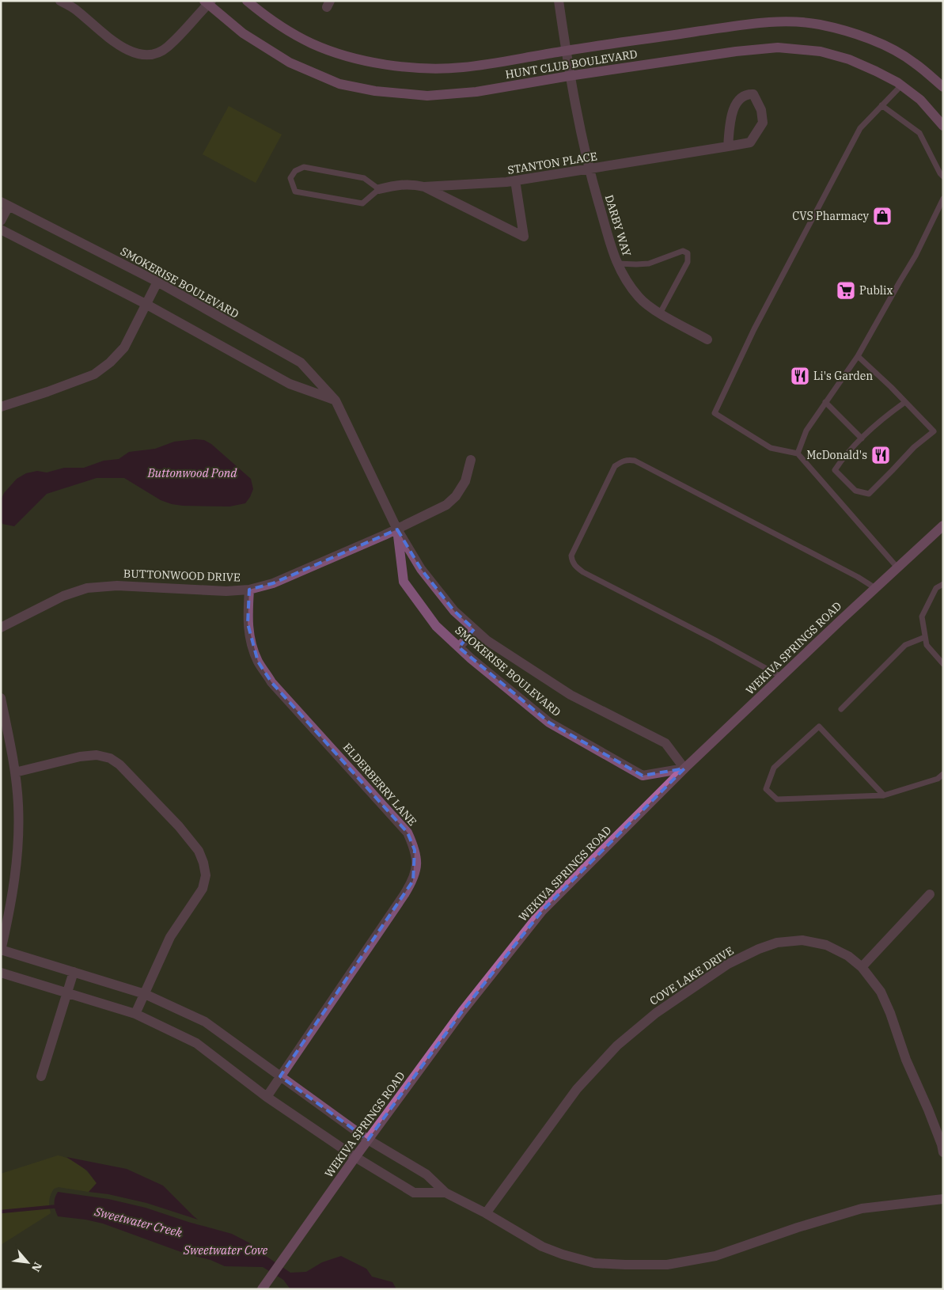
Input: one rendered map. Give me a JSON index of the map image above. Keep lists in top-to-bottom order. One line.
{"streets":{"street":["HUNT CLUB BOULEVARD","STANTON PLACE","DARBY WAY","SMOKERISE BOULEVARD","BUTTONWOOD DRIVE","WEKIVA SPRINGS ROAD","ELDERBERRY LANE","COVE LAKE DRIVE"]},"crossings":[["HUNT CLUB BOULEVARD","DARBY WAY"],["STANTON PLACE","DARBY WAY"],["SMOKERISE BOULEVARD","BUTTONWOOD DRIVE"],["SMOKERISE BOULEVARD","WEKIVA SPRINGS ROAD"],["BUTTONWOOD DRIVE","ELDERBERRY LANE"]],"water":["Buttonwood Pond","Sweetwater Creek","Sweetwater Cove"],"places":{"shop":["CVS Pharmacy"],"supermarket":["Publix"],"restaurant":["Li's Garden","McDonald's"]},"north":"bottom right"}
